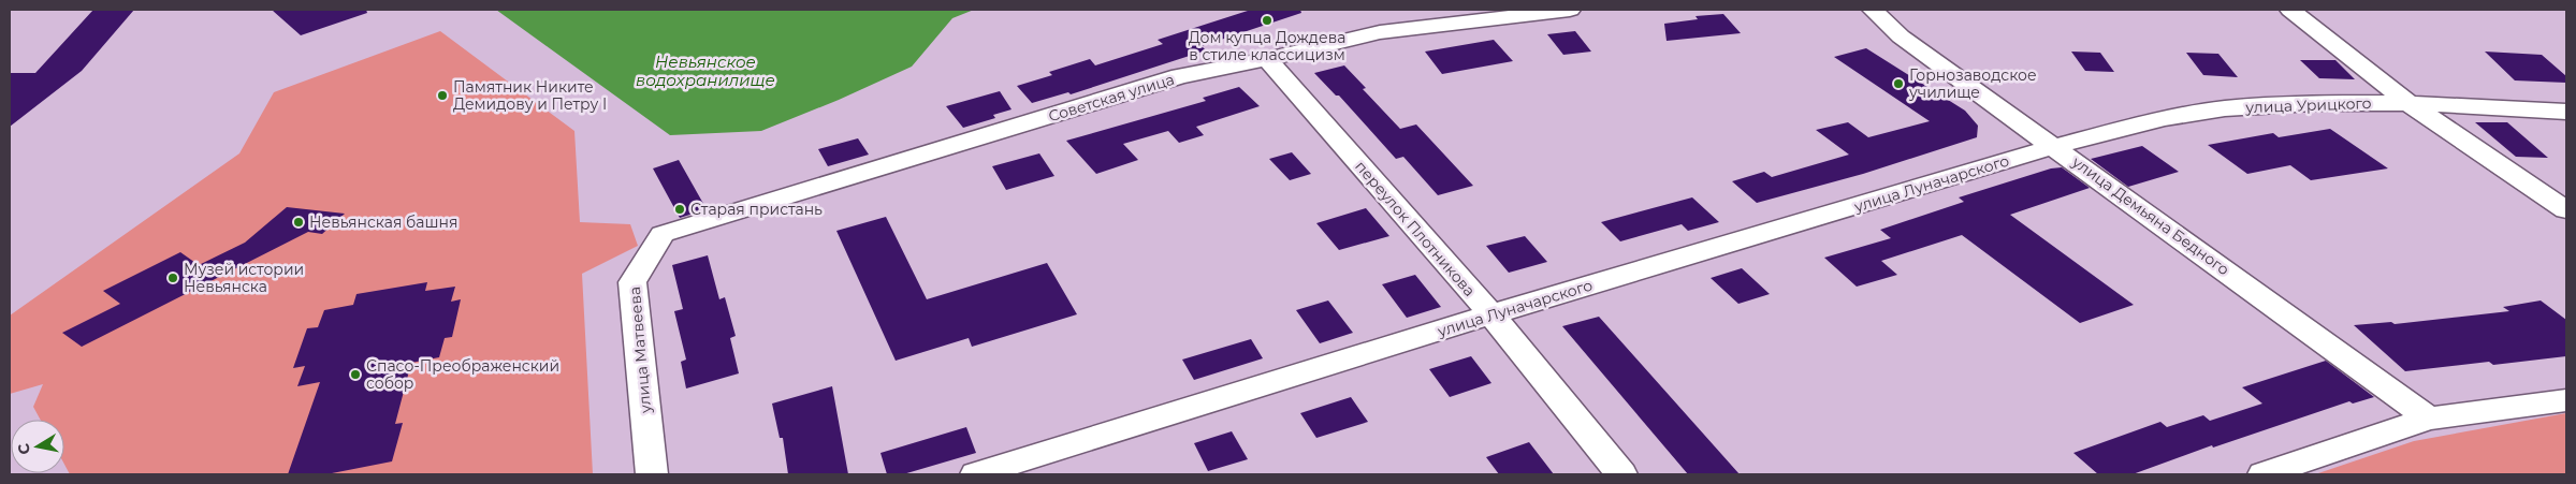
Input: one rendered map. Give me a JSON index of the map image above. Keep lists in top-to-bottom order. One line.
{"streets":{"street":["Советская улица","улица Урицкого","улица Луначарского","улица Демьяна Бедного","переулок Плотникова","улица Матвеева"]},"crossings":[["Советская улица","переулок Плотникова"],["Советская улица","улица Матвеева"],["улица Урицкого","улица Луначарского"],["улица Урицкого","улица Демьяна Бедного"],["улица Луначарского","улица Демьяна Бедного"],["улица Луначарского","переулок Плотникова"]],"water":["Невьянское водохранилище"],"places":["Дом купца Дождева в стиле классицизм","Горнозаводское училище","Памятник Никите Демидову и Петру I","Старая пристань","Невьянская башня","Музей истории Невьянска","Спасо-Преображенский собор"],"north":"left"}
